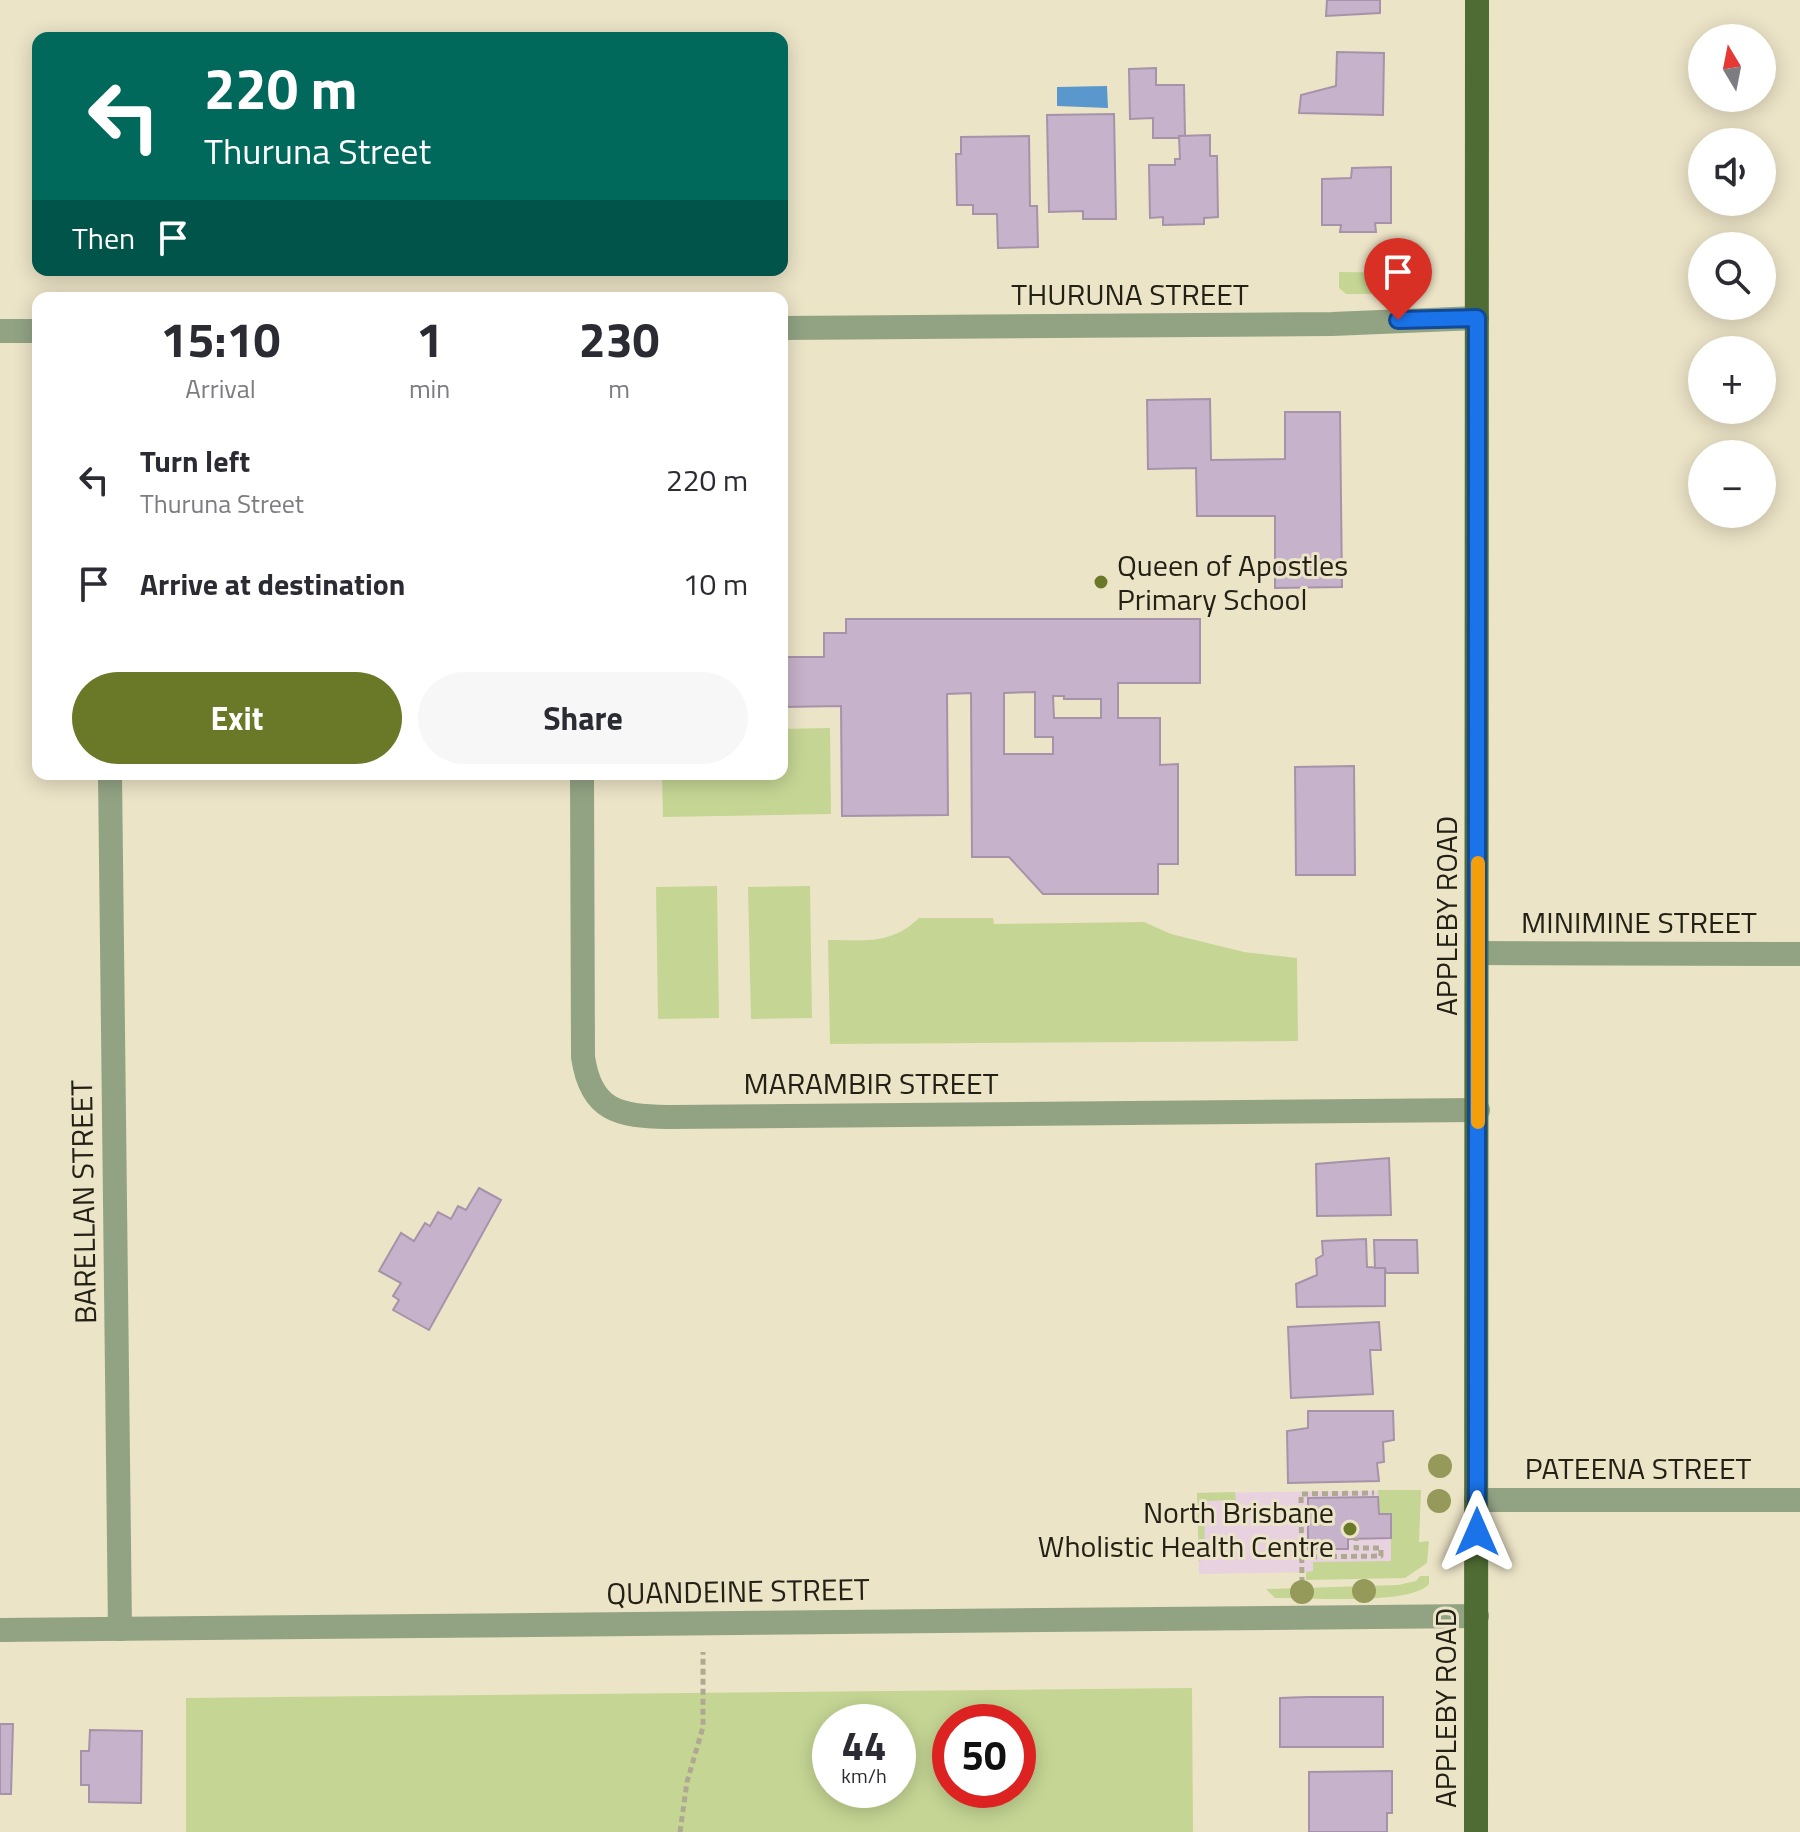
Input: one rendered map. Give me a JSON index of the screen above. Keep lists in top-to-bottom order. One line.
{"streets":{"main road":["APPLEBY ROAD"],"street":["THURUNA STREET","MINIMINE STREET","MARAMBIR STREET","BARELLAN STREET","PATEENA STREET","QUANDEINE STREET"]},"crossings":[["THURUNA STREET","APPLEBY ROAD"],["APPLEBY ROAD","MINIMINE STREET"],["APPLEBY ROAD","MARAMBIR STREET"],["APPLEBY ROAD","PATEENA STREET"],["APPLEBY ROAD","QUANDEINE STREET"],["BARELLAN STREET","QUANDEINE STREET"]],"places":["Queen of Apostles Primary School","North Brisbane Wholistic Health Centre"],"north":"top","page":{"map_buttons":["+","−"],"turn":["220 m","Thuruna Street"],"then":"Then","eta":["15:10","Arrival","1","min","230","m"],"list":[{"name":"Turn left","note":"Thuruna Street","value":"220 m"},{"name":"Arrive at destination","value":"10 m"}],"buttons":["Exit","Share"],"speed":"44 km/h","limit":"50"}}
